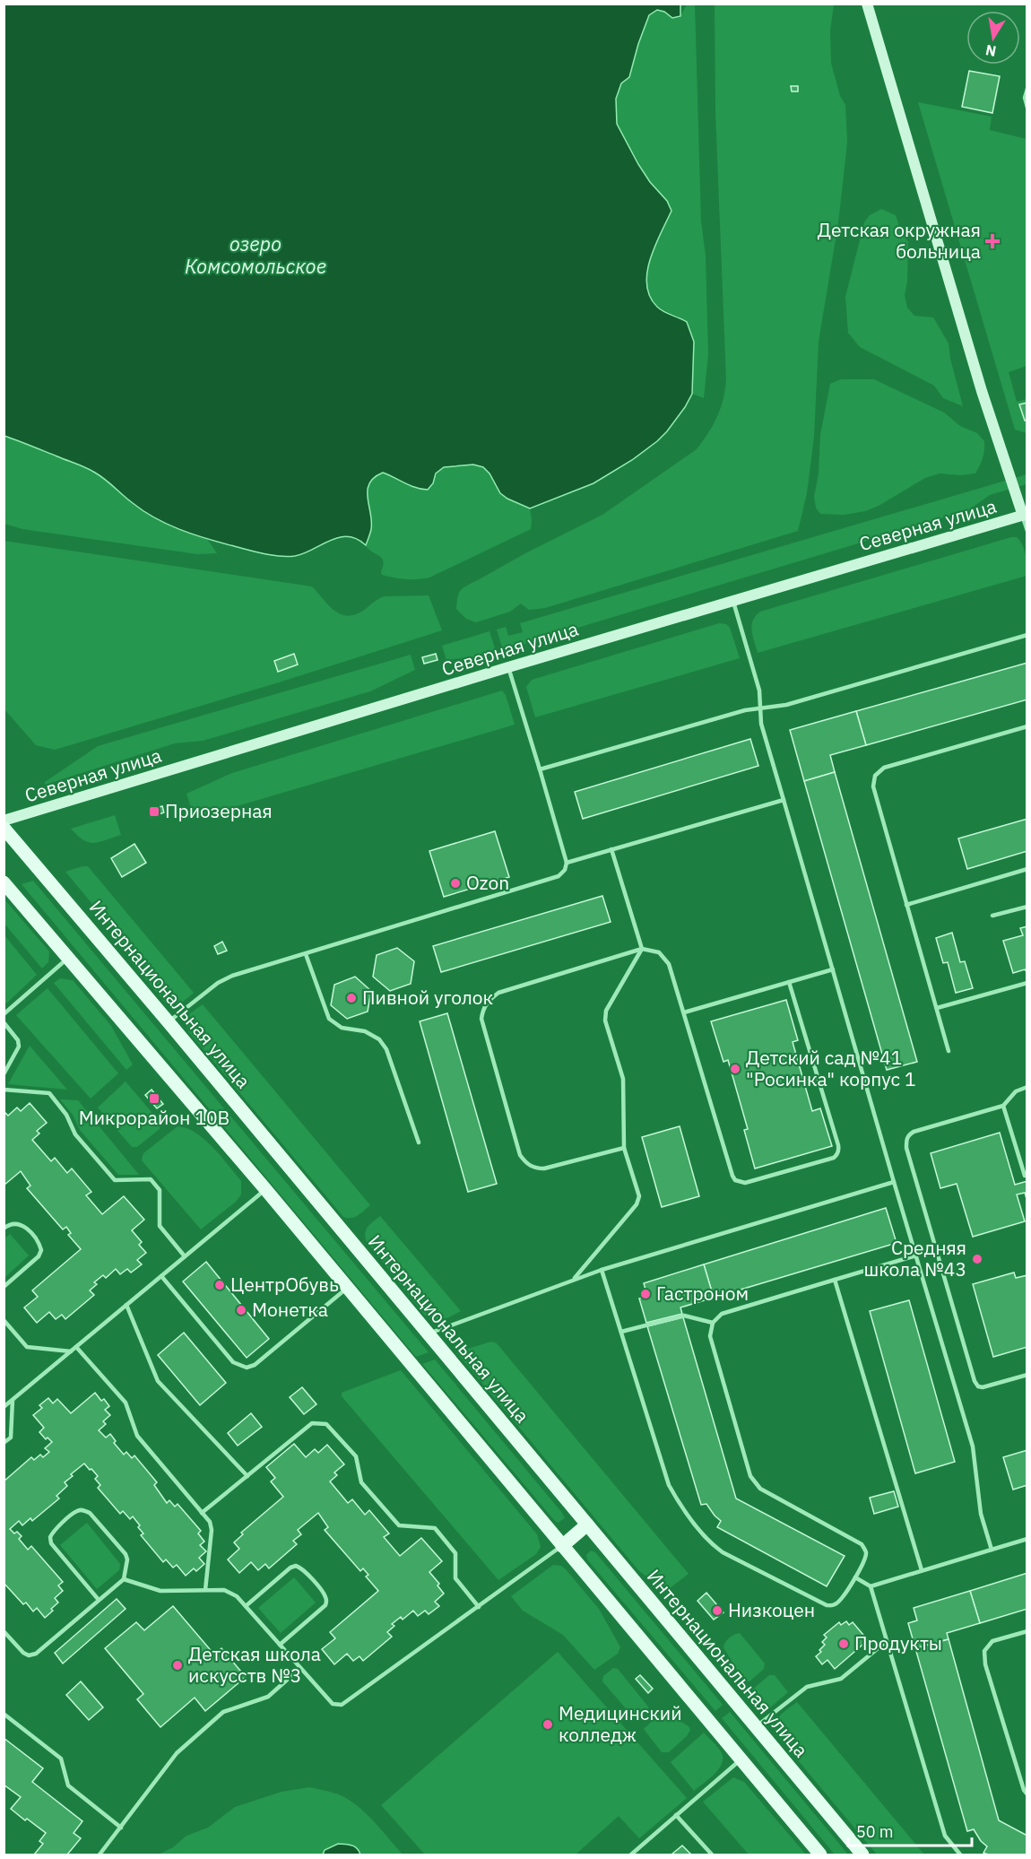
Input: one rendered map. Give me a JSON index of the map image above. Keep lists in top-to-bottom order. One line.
{"streets":{"main road":["Северная улица","Интернациональная улица"]},"water":["озеро Комсомольское"],"places":{"health":["Детская окружная больница"],"transit":["Приозерная","Микрорайон 10В"],"other":["Ozon","Пивной уголок","Детский сад №41 \"Росинка\" корпус 1","Средняя школа №43","ЦентрОбувь","Гастроном","Монетка","Низкоцен","Продукты","Детская школа искусств №3","Медицинский колледж"]},"scale_bar":"50 m","north":"bottom"}
